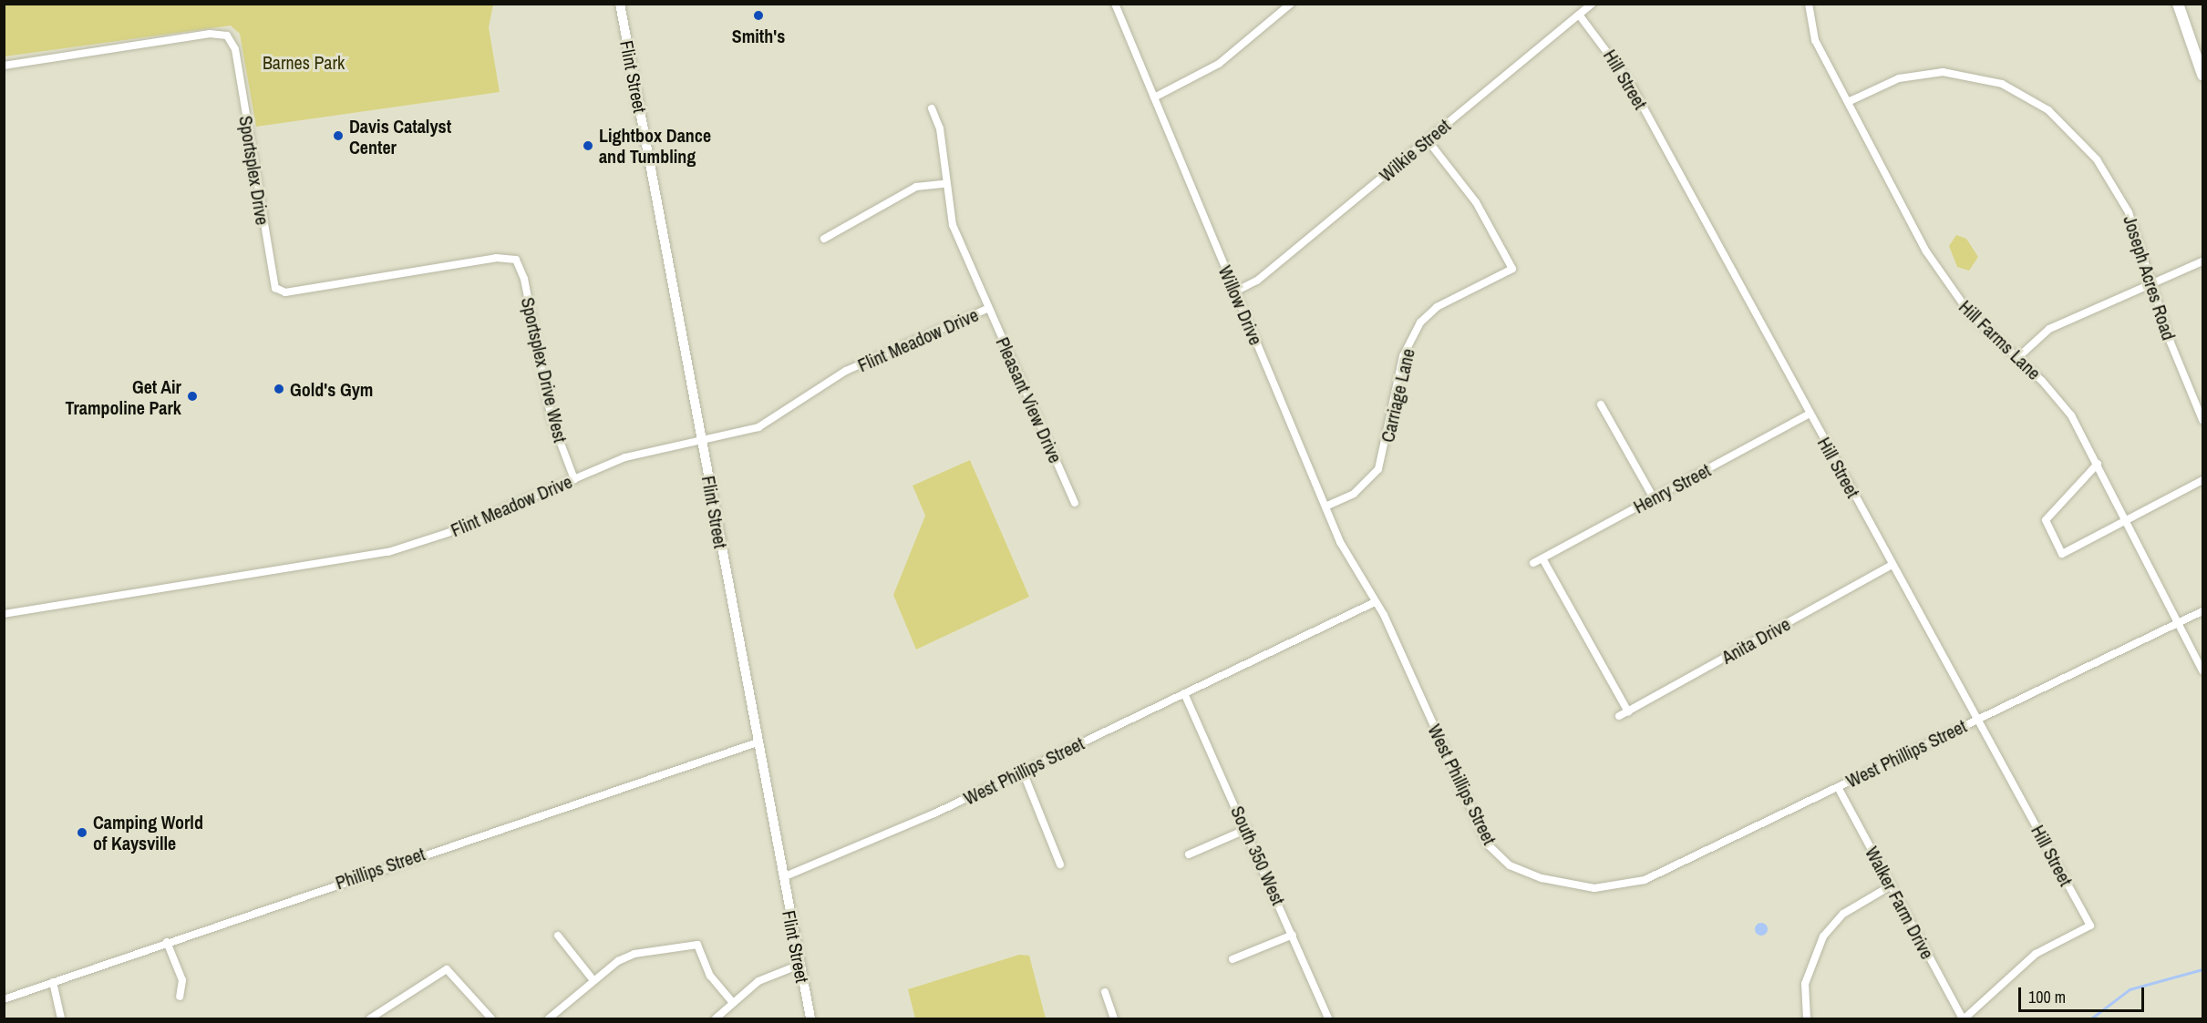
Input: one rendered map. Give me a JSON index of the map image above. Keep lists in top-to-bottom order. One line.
{"streets":{"street":["Flint Street","Hill Street","Wilkie Street","Sportsplex Drive","Joseph Acres Road","Willow Drive","Flint Meadow Drive","Hill Farms Lane","Sportsplex Drive West","Carriage Lane","Pleasant View Drive","Henry Street","Anita Drive","West Phillips Street","South 350 West","Phillips Street","Walker Farm Drive"]},"crossings":[["Flint Street","Flint Meadow Drive"],["Flint Street","West Phillips Street"],["Flint Street","Phillips Street"],["Hill Street","Wilkie Street"],["Hill Street","Henry Street"],["Hill Street","Anita Drive"],["Hill Street","West Phillips Street"],["Hill Street","Walker Farm Drive"],["Wilkie Street","Willow Drive"],["Wilkie Street","Carriage Lane"],["Sportsplex Drive","Sportsplex Drive West"],["Joseph Acres Road","Hill Farms Lane"],["Willow Drive","Carriage Lane"],["Willow Drive","West Phillips Street"],["Flint Meadow Drive","Sportsplex Drive West"],["Flint Meadow Drive","Pleasant View Drive"],["Hill Farms Lane","West Phillips Street"],["West Phillips Street","South 350 West"],["West Phillips Street","Walker Farm Drive"]],"parks":["Barnes Park"],"places":["Smith's","Davis Catalyst Center","Lightbox Dance and Tumbling","Gold's Gym","Get Air Trampoline Park","Camping World of Kaysville"],"scale_bar":"100 m"}
